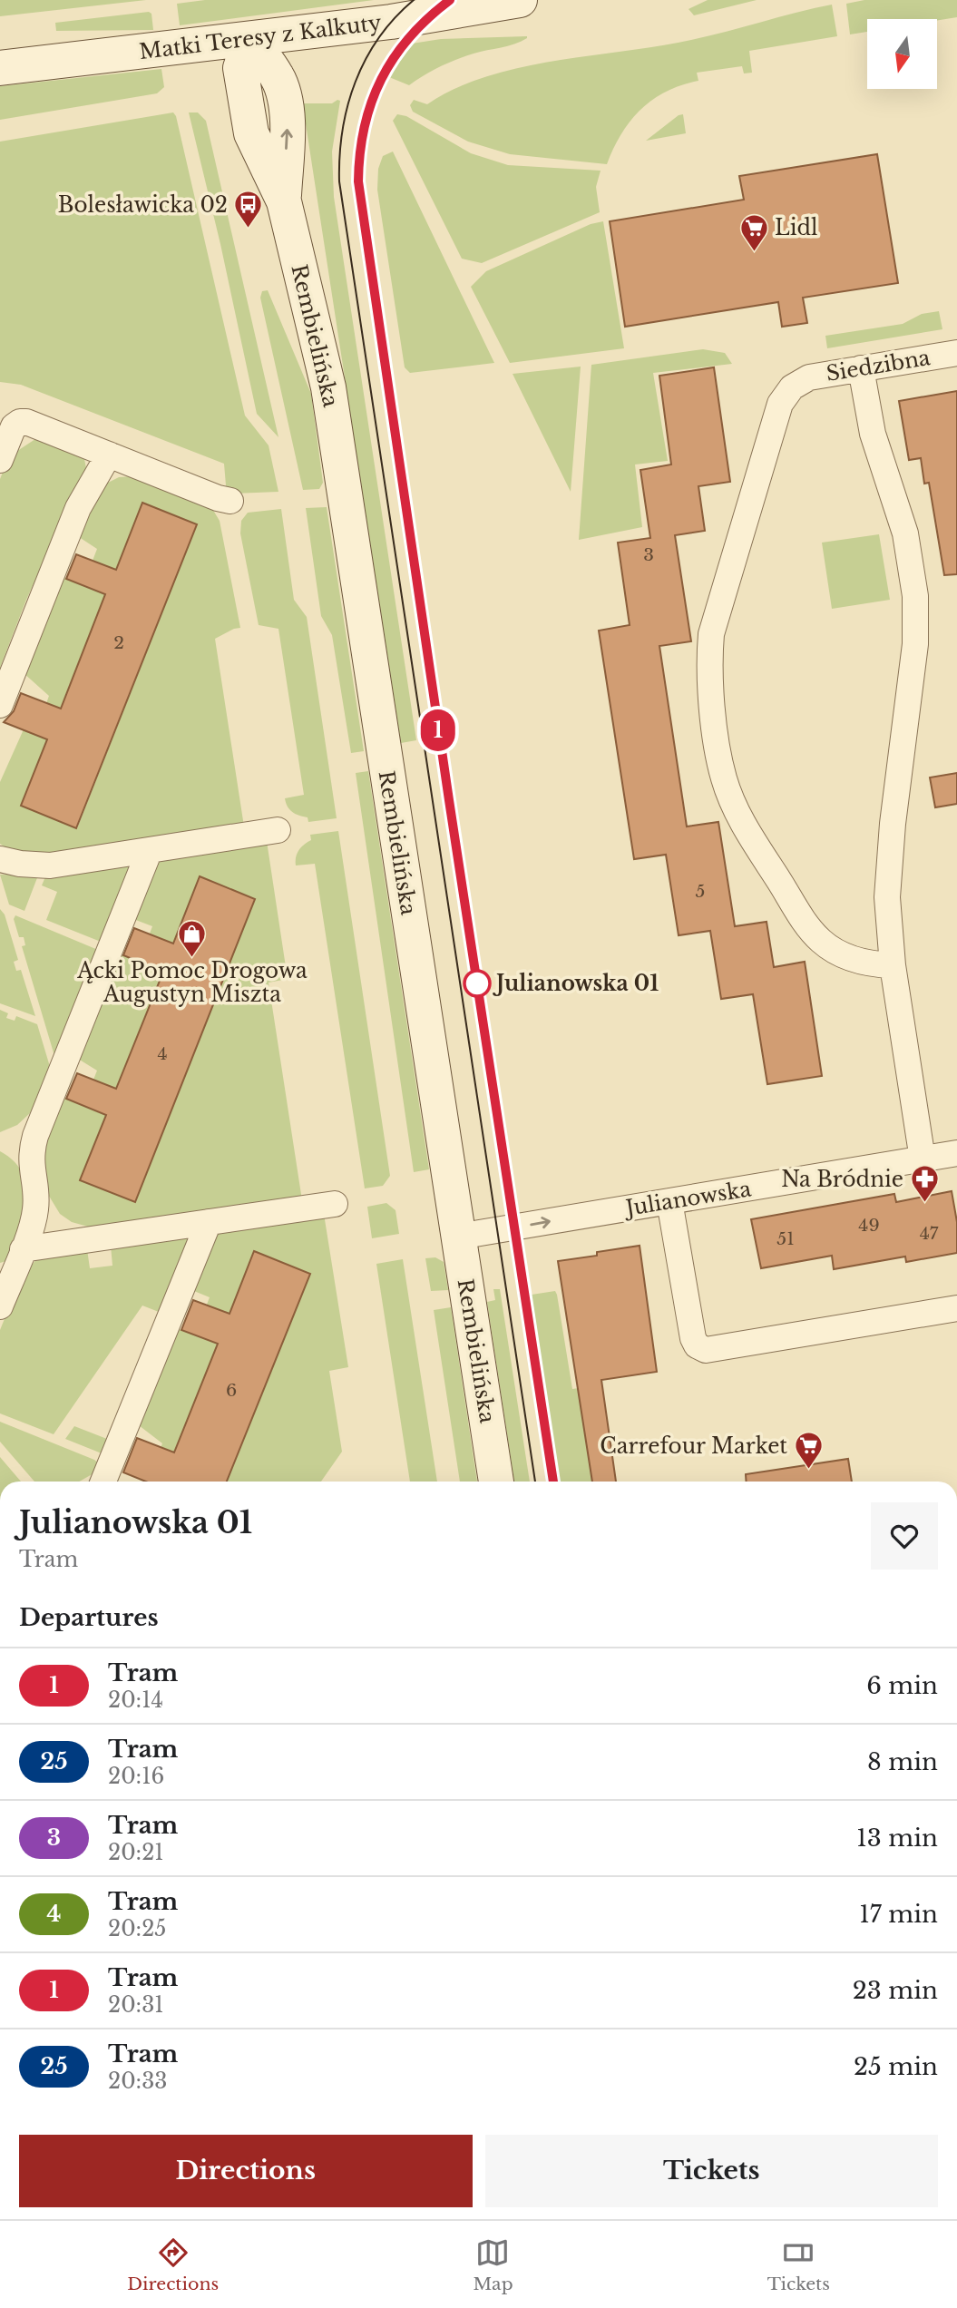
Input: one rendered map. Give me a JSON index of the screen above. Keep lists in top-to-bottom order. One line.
{"streets":{"street":["Matki Teresy z Kalkuty","Rembielińska","Siedzibna","Julianowska"]},"crossings":[["Matki Teresy z Kalkuty","Rembielińska"],["Rembielińska","Julianowska"]],"one_way":["Julianowska"],"places":{"bus stop":["Bolesławicka 02"],"supermarket":["Lidl","Carrefour Market"],"shop":["Ącki Pomoc Drogowa Augustyn Miszta"],"other":["Julianowska 01"],"pharmacy":["Na Bródnie"]},"lines":["tram line 1"],"house_numbers":["3","2","5","4","49","47","51","6"],"north":"bottom","page":{"on_map":"1","heading":[["Julianowska 01","Tram"],"Departures"],"list":[{"mark":"1","name":"Tram","note":"20:14","value":"6 min"},{"mark":"25","name":"Tram","note":"20:16","value":"8 min"},{"mark":"3","name":"Tram","note":"20:21","value":"13 min"},{"mark":"4","name":"Tram","note":"20:25","value":"17 min"},{"mark":"1","name":"Tram","note":"20:31","value":"23 min"},{"mark":"25","name":"Tram","note":"20:33","value":"25 min"}],"buttons":["Directions","Tickets"],"tabs":["Directions","Map","Tickets"]}}
